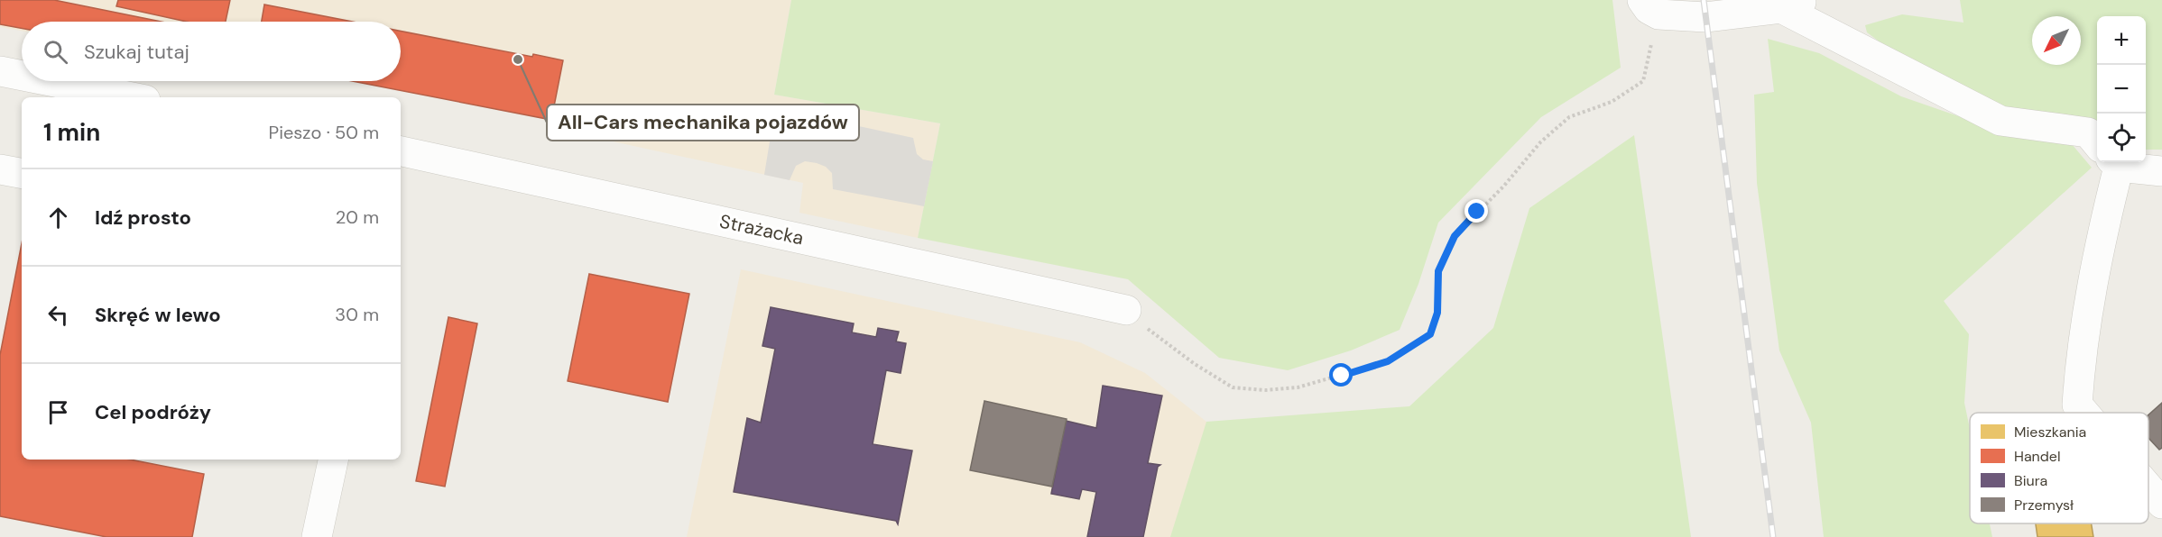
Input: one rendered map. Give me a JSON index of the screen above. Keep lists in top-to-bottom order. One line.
{"streets":{"street":["Strażacka"]},"places":["All-Cars mechanika pojazdów"],"legend":["Mieszkania","Handel","Biura","Przemysł"],"north":"bottom left","page":{"map_buttons":["+","−"],"search":"Szukaj tutaj","heading":["1 min","Pieszo · 50 m"],"list":[["Idź prosto","20 m"],["Skręć w lewo","30 m"],"Cel podróży"]}}
